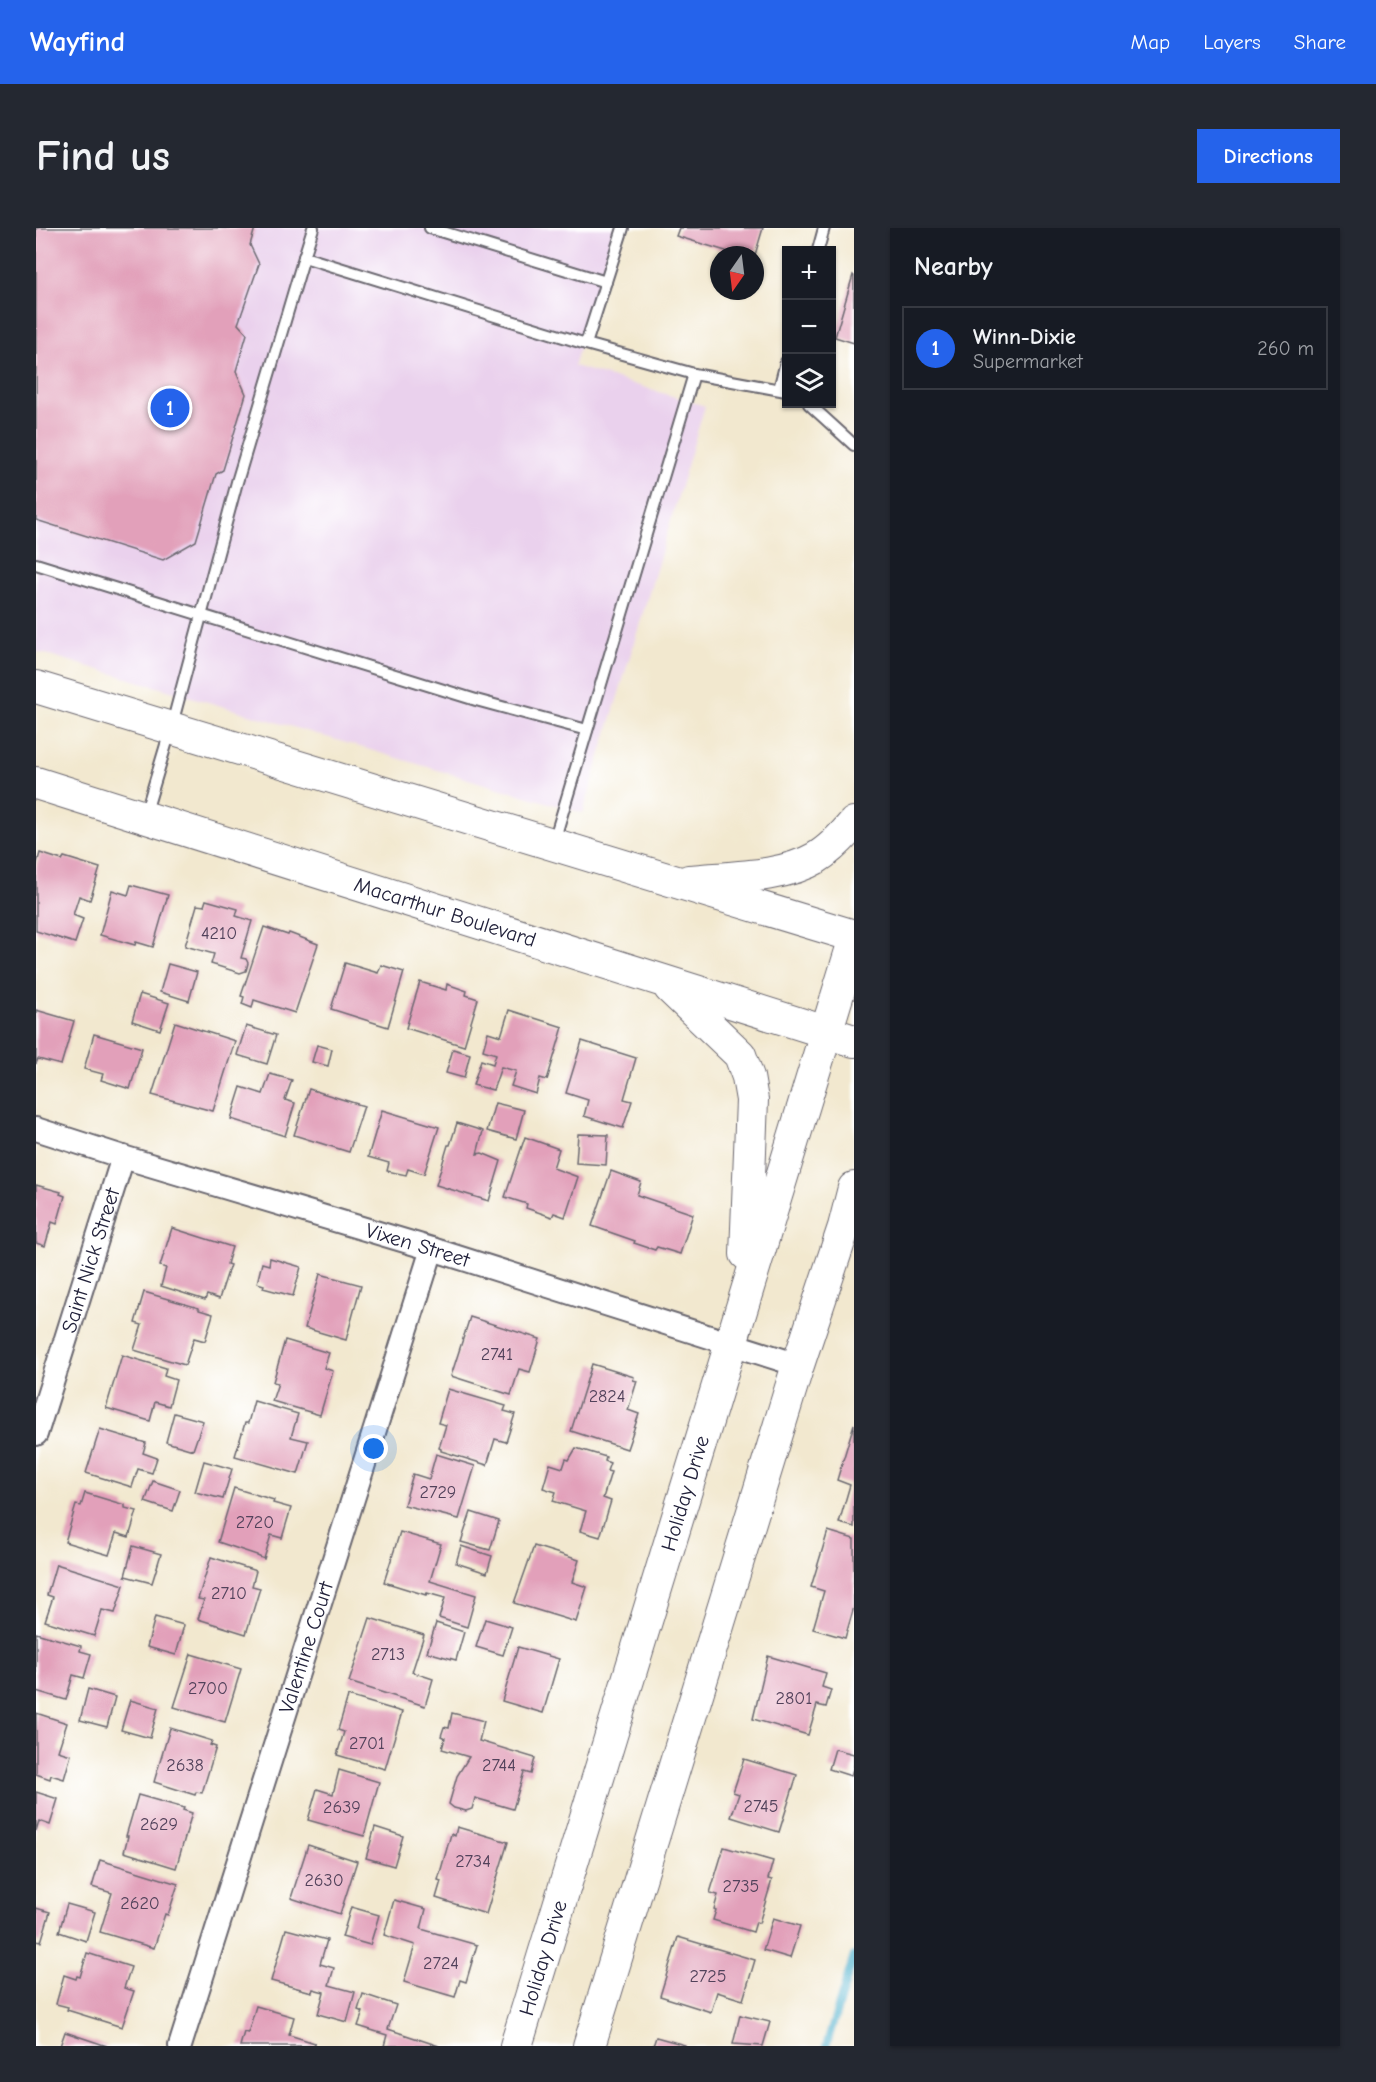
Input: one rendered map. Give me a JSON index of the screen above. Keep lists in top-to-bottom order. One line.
{"streets":{"street":["Macarthur Boulevard","Vixen Street","Saint Nick Street","Holiday Drive","Valentine Court"]},"crossings":[["Macarthur Boulevard","Holiday Drive"],["Vixen Street","Saint Nick Street"],["Vixen Street","Holiday Drive"],["Vixen Street","Valentine Court"]],"house_numbers":["4210","2741","2824","2729","2720","2710","2713","2700","2801","2701","2638","2744","2745","2639","2629","2734","2630","2735","2620","2724","2725"],"north":"bottom","page":{"header":"Wayfind","nav":["Map","Layers","Share"],"buttons":"Directions","title":"Find us","heading":"Nearby","map_buttons":["+","−"],"list":[{"mark":"1","name":"Winn-Dixie","note":"Supermarket","value":"260 m"}],"pins":"1"}}
